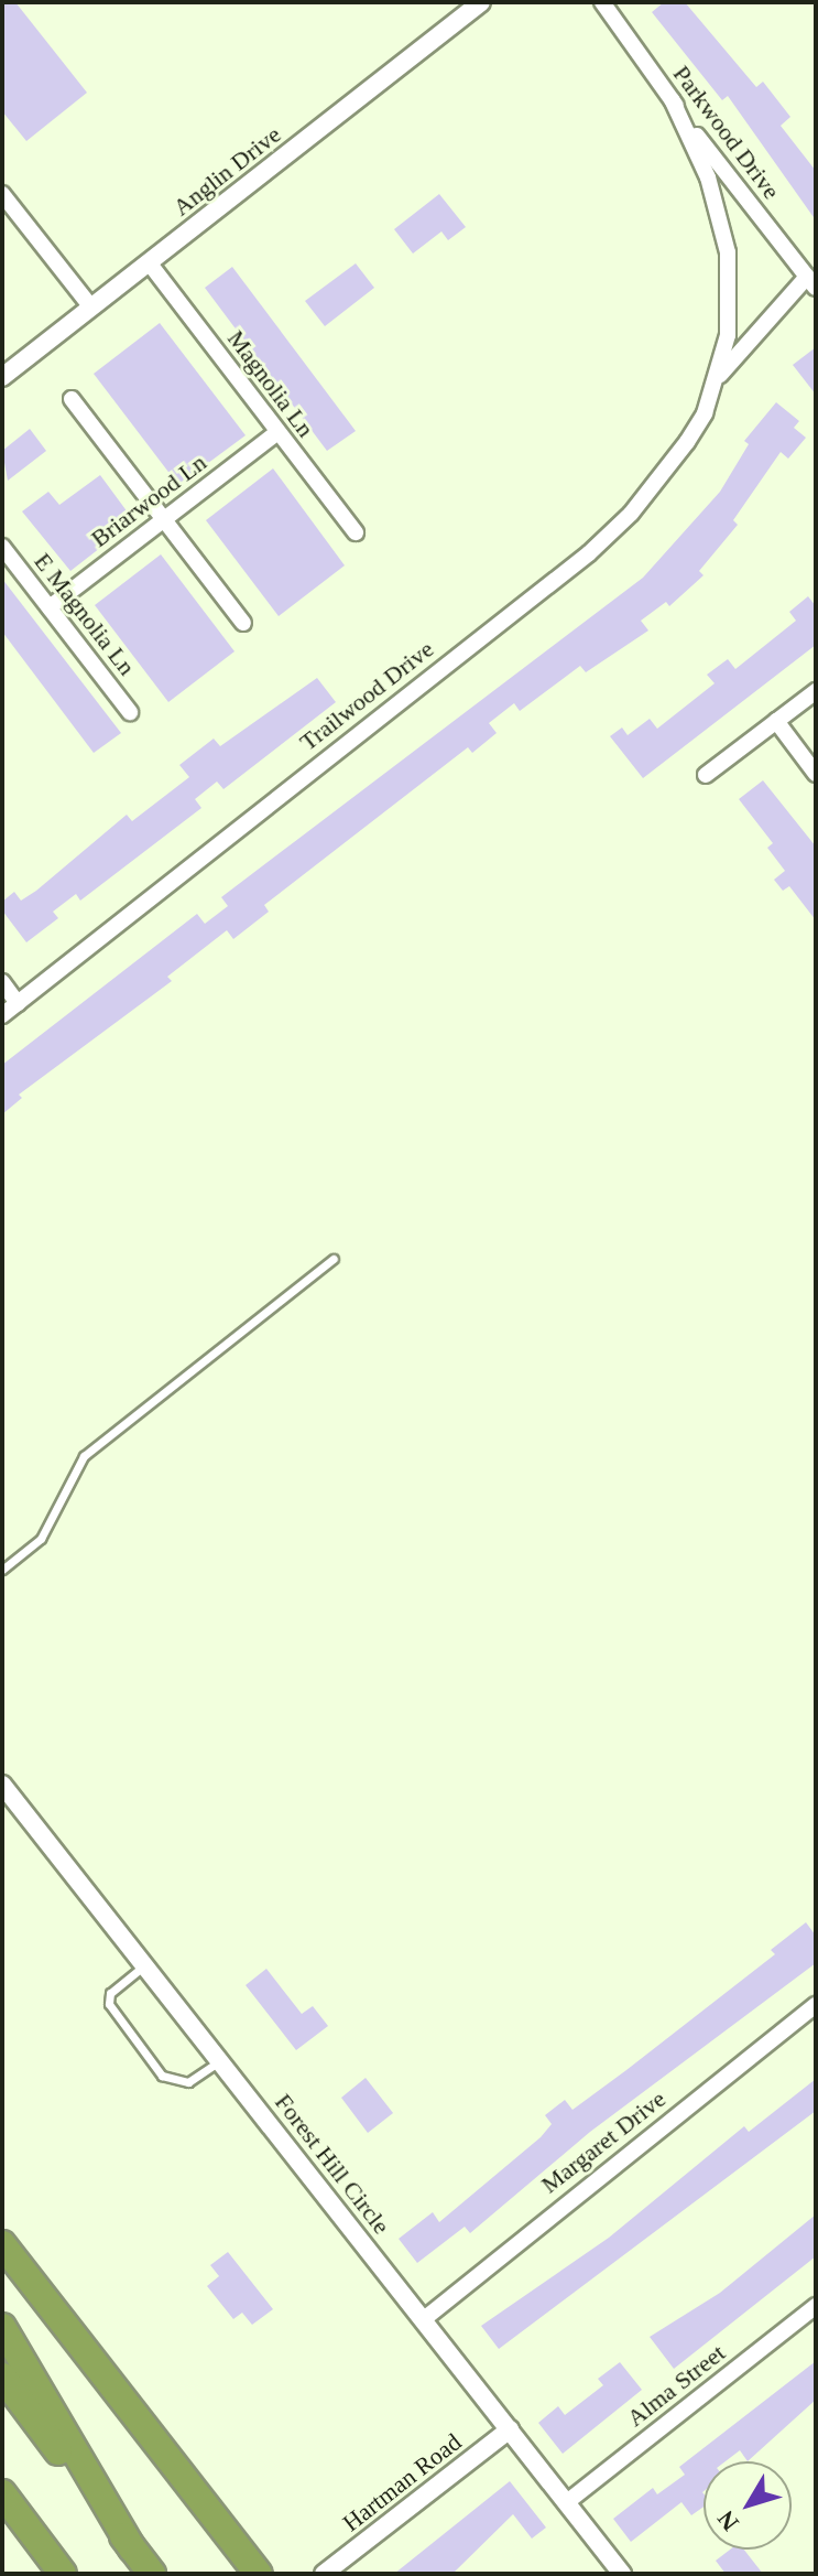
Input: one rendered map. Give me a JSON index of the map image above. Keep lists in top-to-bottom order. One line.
{"streets":{"street":["Parkwood Drive","Anglin Drive","Magnolia Ln","Briarwood Ln","E Magnolia Ln","Trailwood Drive","Margaret Drive","Forest Hill Circle","Alma Street","Hartman Road"]},"crossings":[["Parkwood Drive","Trailwood Drive"],["Anglin Drive","Magnolia Ln"],["Magnolia Ln","Briarwood Ln"],["Briarwood Ln","E Magnolia Ln"],["Margaret Drive","Forest Hill Circle"],["Forest Hill Circle","Alma Street"],["Forest Hill Circle","Hartman Road"]],"north":"bottom left"}
